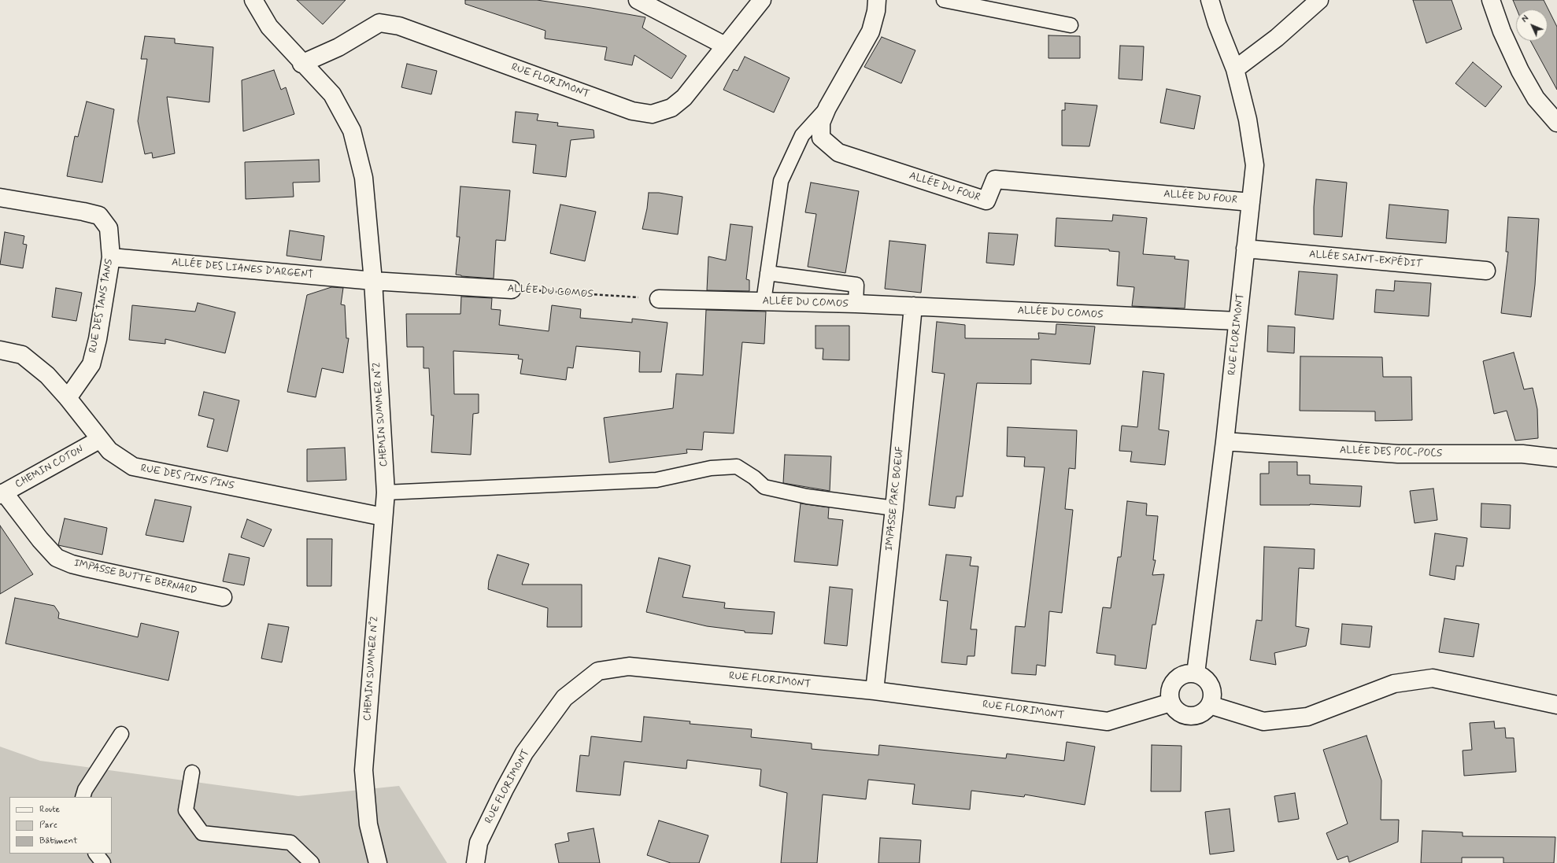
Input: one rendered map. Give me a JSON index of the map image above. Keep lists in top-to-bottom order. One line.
{"streets":{"street":["RUE FLORIMONT","ALLÉE DU FOUR","ALLÉE SAINT-EXPÉDIT","ALLÉE DES LIANES D'ARGENT","ALLÉE DU COMOS","RUE DES TANS TANS","CHEMIN SUMMER N°2","ALLÉE DES POC-POCS","CHEMIN COTON","RUE DES PINS PINS","IMPASSE PARC BOEUF","IMPASSE BUTTE BERNARD"]},"crossings":[["RUE FLORIMONT","ALLÉE DU FOUR"],["RUE FLORIMONT","ALLÉE SAINT-EXPÉDIT"],["RUE FLORIMONT","ALLÉE DU COMOS"],["RUE FLORIMONT","CHEMIN SUMMER N°2"],["RUE FLORIMONT","ALLÉE DES POC-POCS"],["RUE FLORIMONT","IMPASSE PARC BOEUF"],["ALLÉE DES LIANES D'ARGENT","ALLÉE DU COMOS"],["ALLÉE DES LIANES D'ARGENT","RUE DES TANS TANS"],["ALLÉE DES LIANES D'ARGENT","CHEMIN SUMMER N°2"],["ALLÉE DU COMOS","CHEMIN SUMMER N°2"],["ALLÉE DU COMOS","IMPASSE PARC BOEUF"],["RUE DES TANS TANS","RUE DES PINS PINS"],["CHEMIN SUMMER N°2","RUE DES PINS PINS"],["CHEMIN COTON","RUE DES PINS PINS"],["CHEMIN COTON","IMPASSE BUTTE BERNARD"]],"legend":["Route","Parc","Bâtiment"],"north":"top left"}
